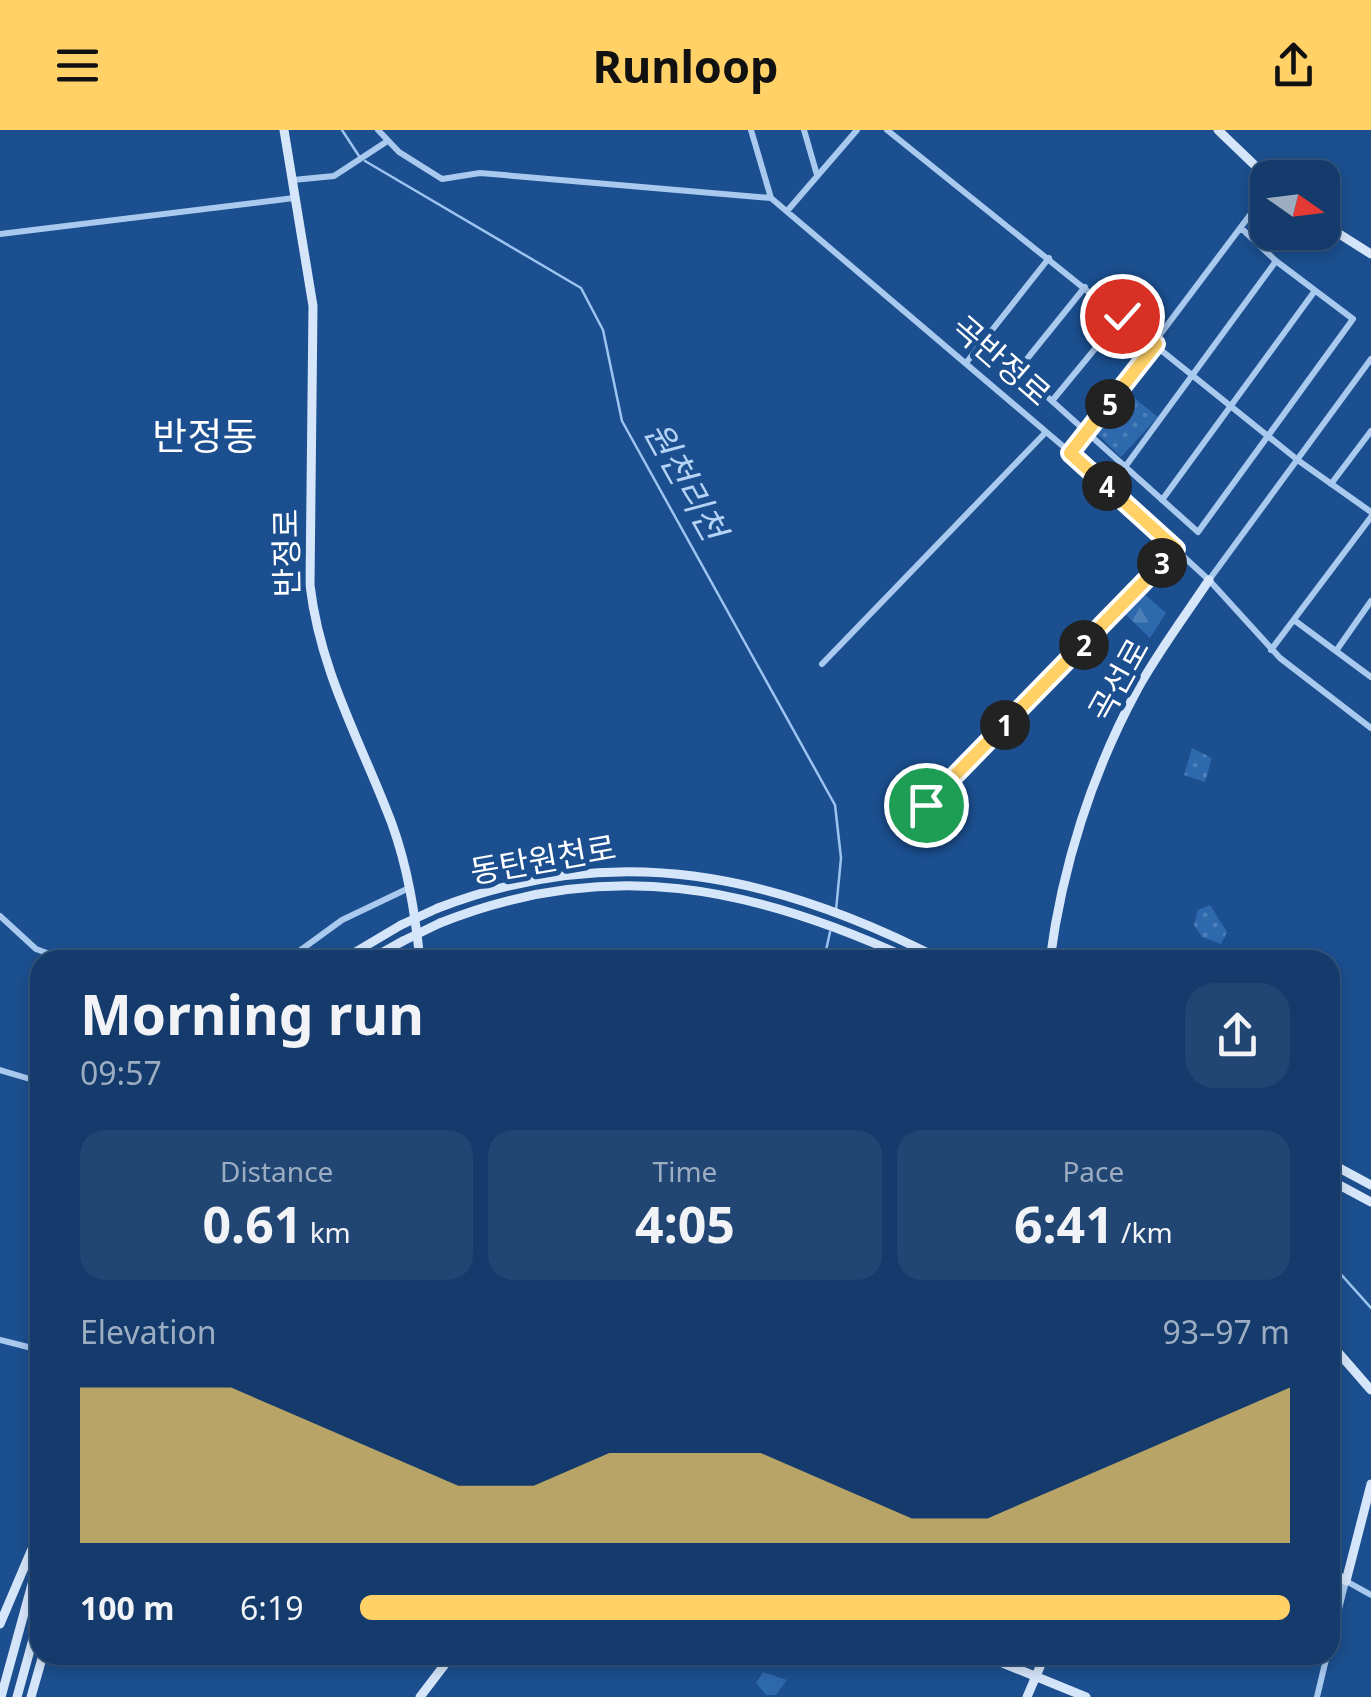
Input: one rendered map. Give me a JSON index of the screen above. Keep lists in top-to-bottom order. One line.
{"streets":{"main road":["반정로","곡선로","동탄원천로"],"street":["곡반정로"]},"crossings":[["곡반정로","곡선로"]],"districts":["반정동"],"water":["원천리천"],"north":"right","page":{"header":"Runloop","pins":["5","4","3","2","1"],"heading":["Morning run","09:57"],"stats":[["Distance","0.61 km"],["Time","4:05"],["Pace","6:41 /km"]],"chart":["Elevation","93–97 m"],"list":[{"name":"100 m","note":"6:19"}]}}
